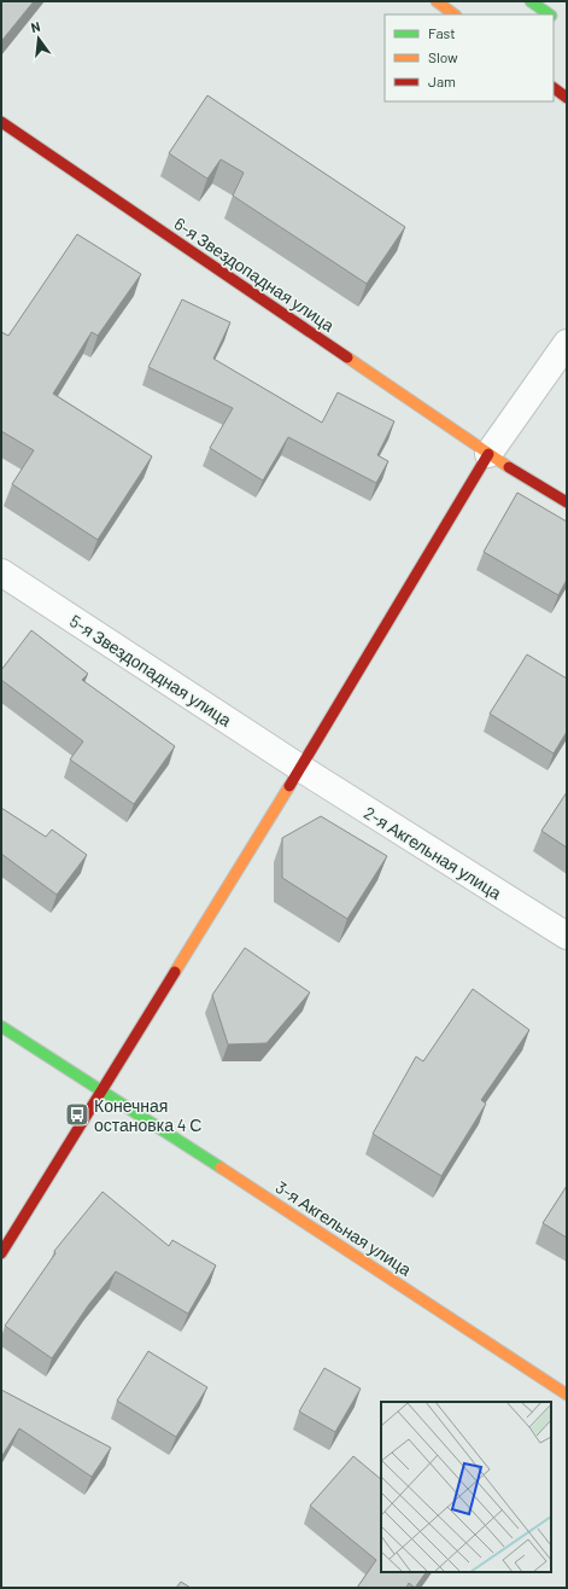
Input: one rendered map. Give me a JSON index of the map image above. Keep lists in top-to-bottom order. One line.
{"streets":{"street":["6-я Звездопадная улица","5-я Звездопадная улица","2-я Акгельная улица","3-я Акгельная улица"]},"crossings":[["5-я Звездопадная улица","2-я Акгельная улица"]],"places":{"bus stop":["Конечная остановка 4 С"]},"legend":["Fast","Slow","Jam"],"north":"top"}
